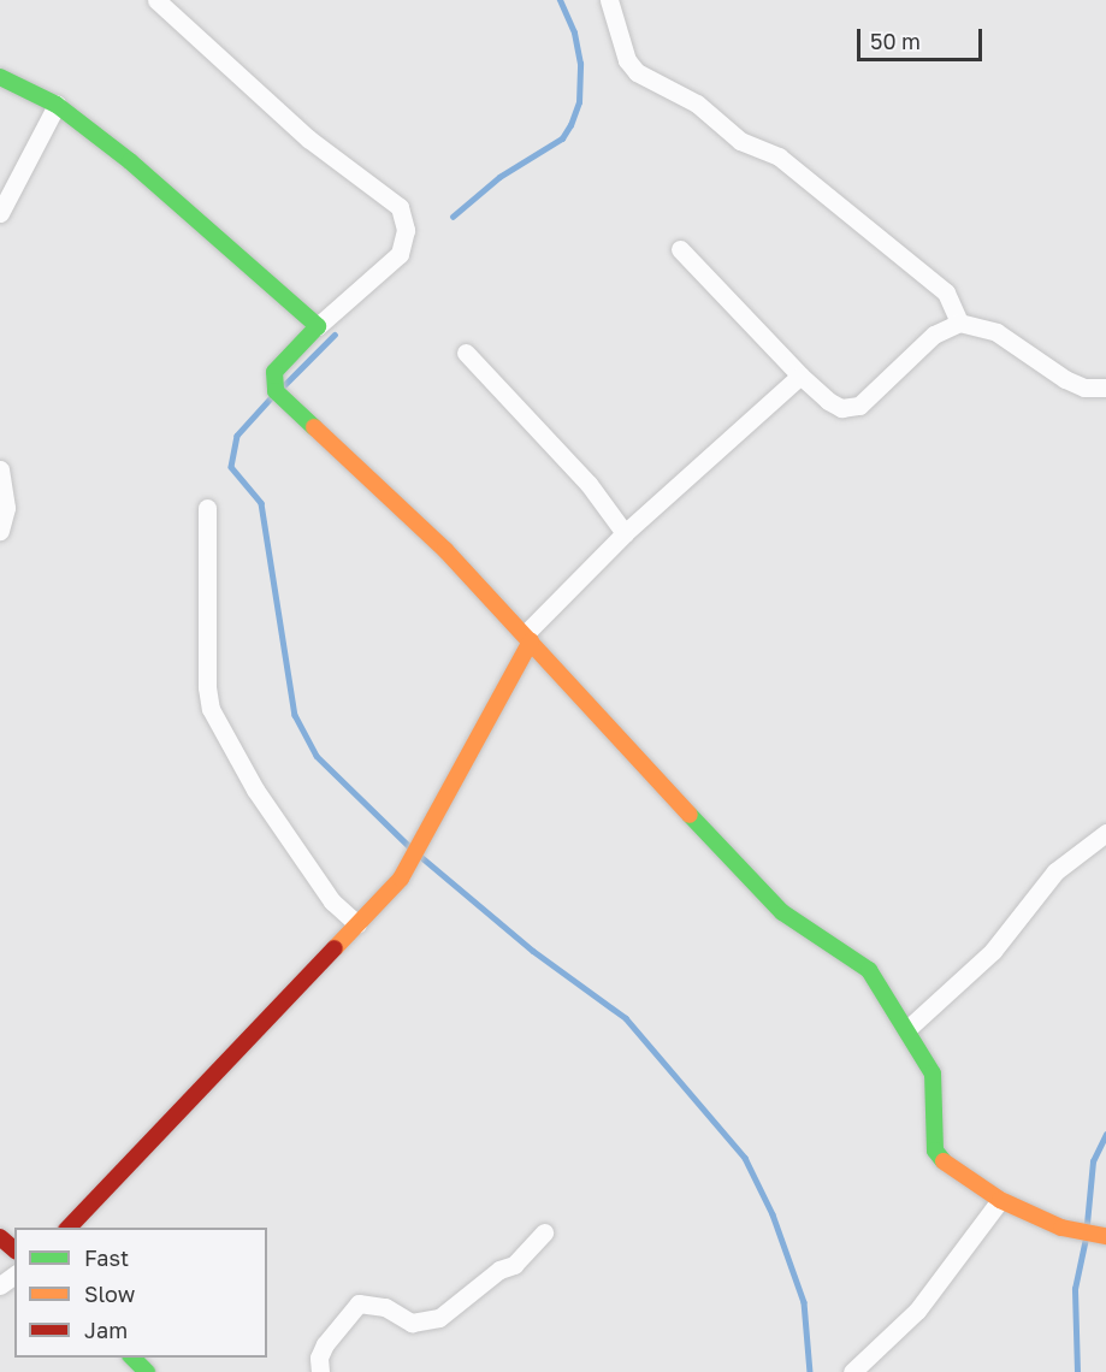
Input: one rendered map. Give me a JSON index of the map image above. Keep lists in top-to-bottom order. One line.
{"legend":["Fast","Slow","Jam"],"scale_bar":"50 m"}
